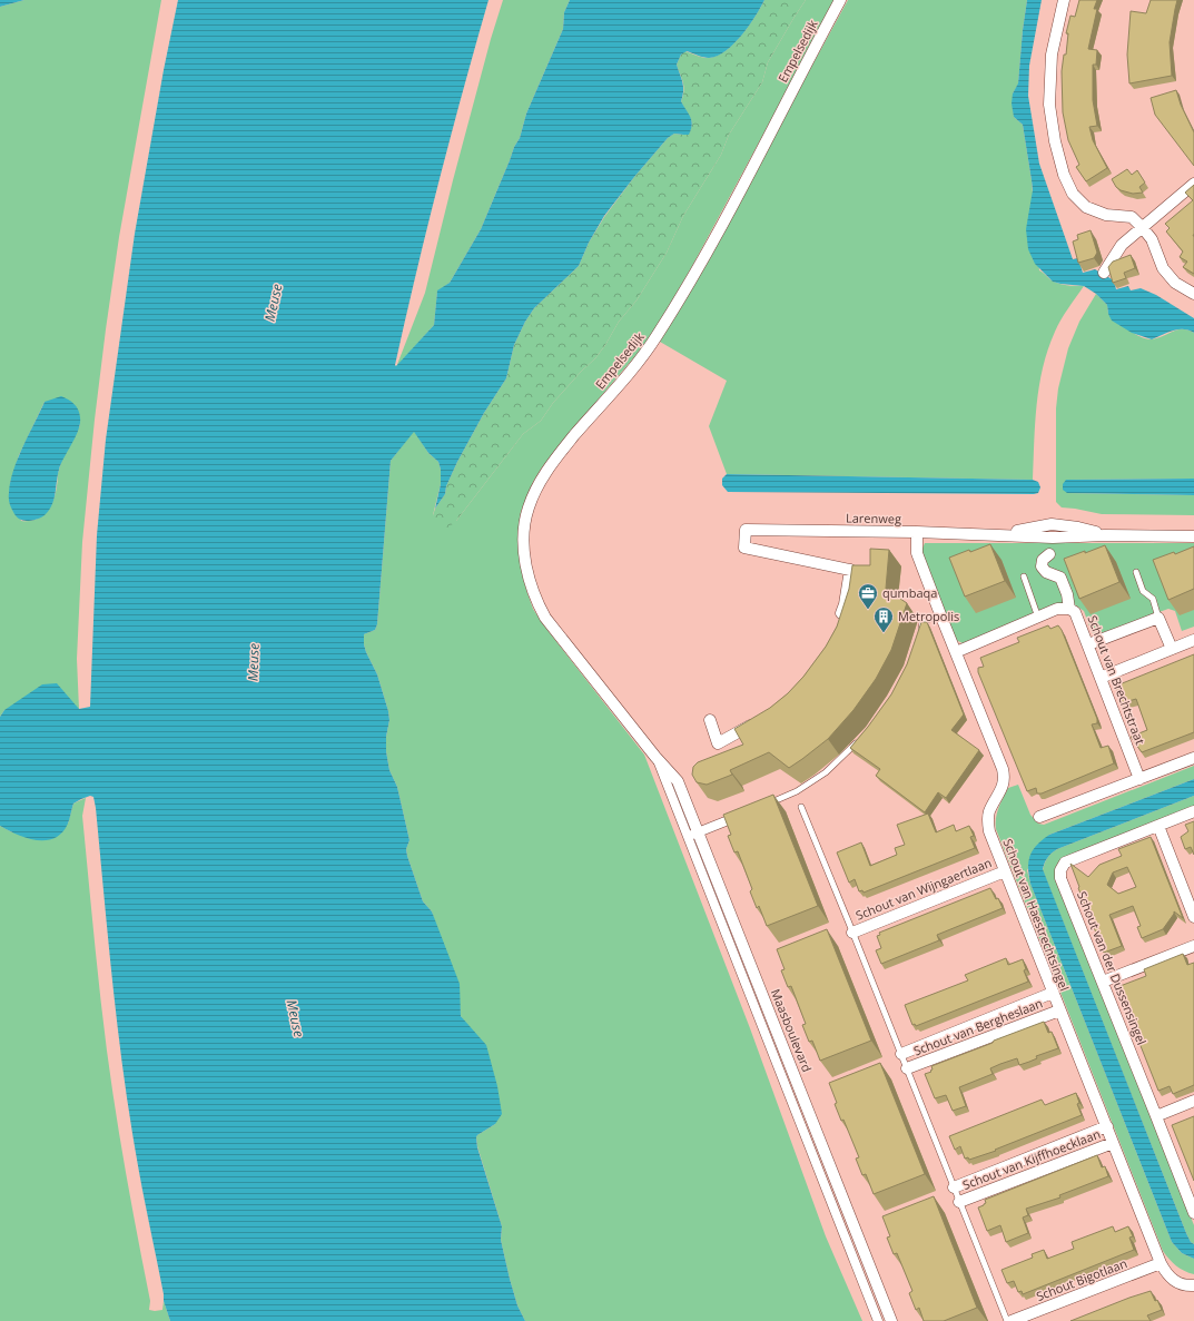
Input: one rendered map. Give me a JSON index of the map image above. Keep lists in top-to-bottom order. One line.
{"streets":{"street":["Empelsedijk","Larenweg","Schout van Brechtstraat","Schout van Wijngaertlaan","Schout van Haestrechtsingel","Schout van der Dussensingel","Schout van Bergheslaan","Maasboulevard","Schout van Kijffhoecklaan","Schout Bigotlaan"]},"crossings":[["Empelsedijk","Maasboulevard"],["Larenweg","Schout van Haestrechtsingel"],["Schout van Wijngaertlaan","Schout van Haestrechtsingel"],["Schout van Haestrechtsingel","Schout van Bergheslaan"],["Schout van Haestrechtsingel","Schout van Kijffhoecklaan"],["Schout van Haestrechtsingel","Schout Bigotlaan"]],"water":["Meuse"],"places":{"office":["qumbaqa"],"building":["Metropolis"]}}
